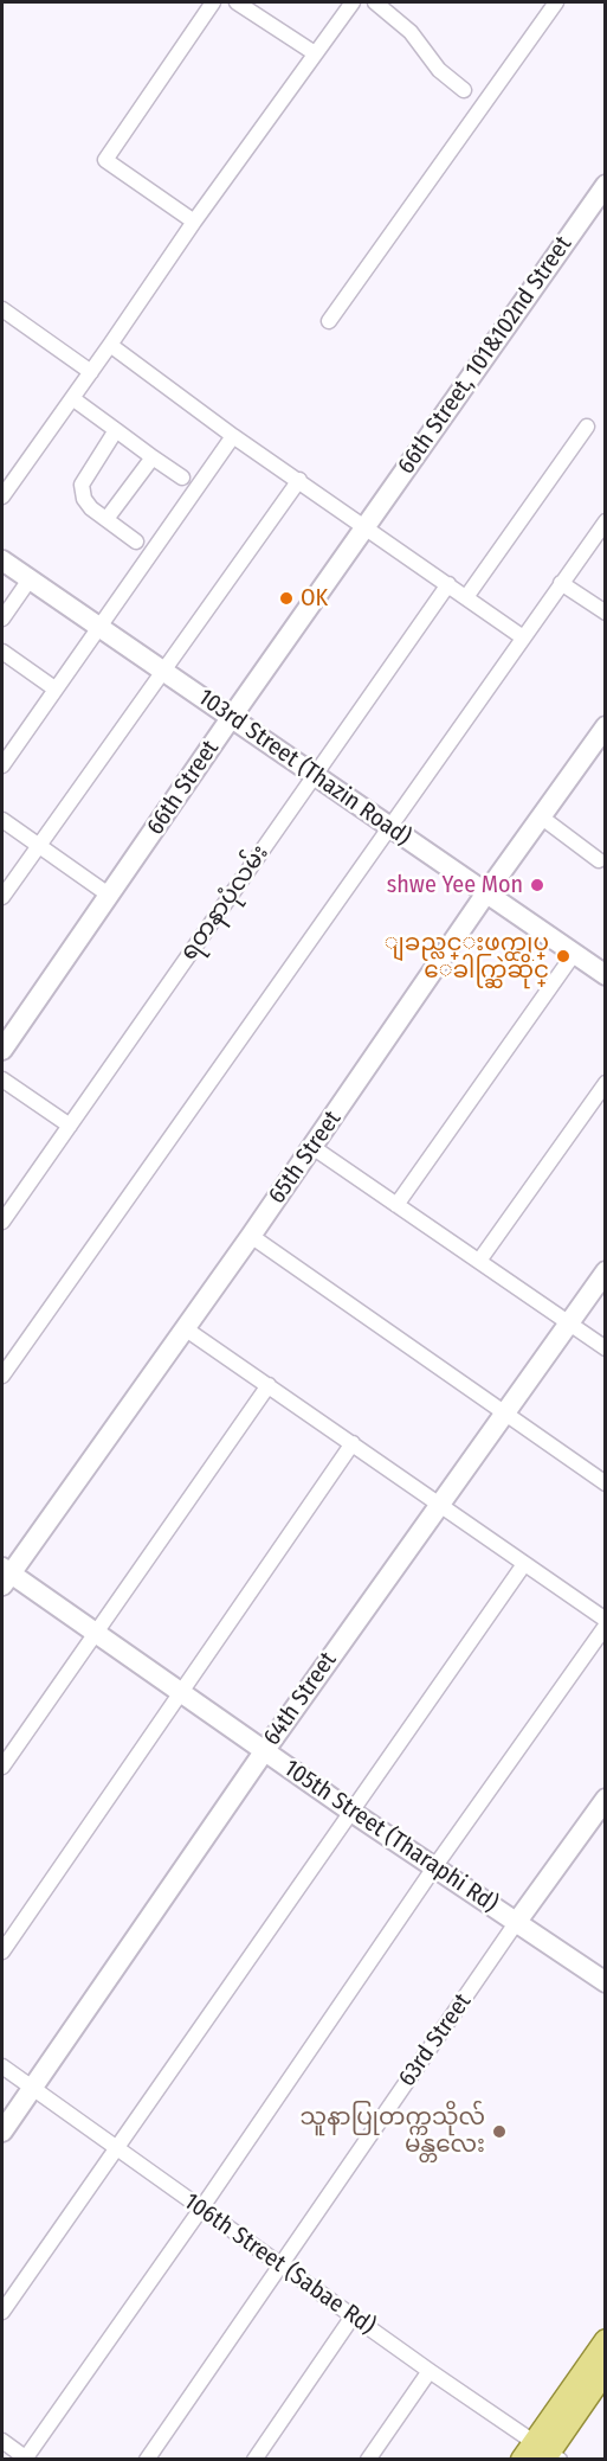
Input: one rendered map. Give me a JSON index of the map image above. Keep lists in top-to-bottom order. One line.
{"streets":{"street":["66th Street, 101&102nd Street","103rd Street (Thazin Road)","66th Street","ရတနာပုံလမ်း","65th Street","64th Street","105th Street (Tharaphi Rd)","63rd Street","106th Street (Sabae Rd)"]},"crossings":[["66th Street, 101&102nd Street","66th Street"],["103rd Street (Thazin Road)","66th Street"],["103rd Street (Thazin Road)","ရတနာပုံလမ်း"],["103rd Street (Thazin Road)","65th Street"],["65th Street","105th Street (Tharaphi Rd)"],["64th Street","105th Street (Tharaphi Rd)"],["64th Street","106th Street (Sabae Rd)"],["105th Street (Tharaphi Rd)","63rd Street"],["63rd Street","106th Street (Sabae Rd)"]],"places":["OK","shwe Yee Mon","ျခည္လင္းဖက္ထုပ္ ေခါက္ဆြဲဆိုင္","သူနာပြုတက္ကသိုလ် မန္တလေး"]}
